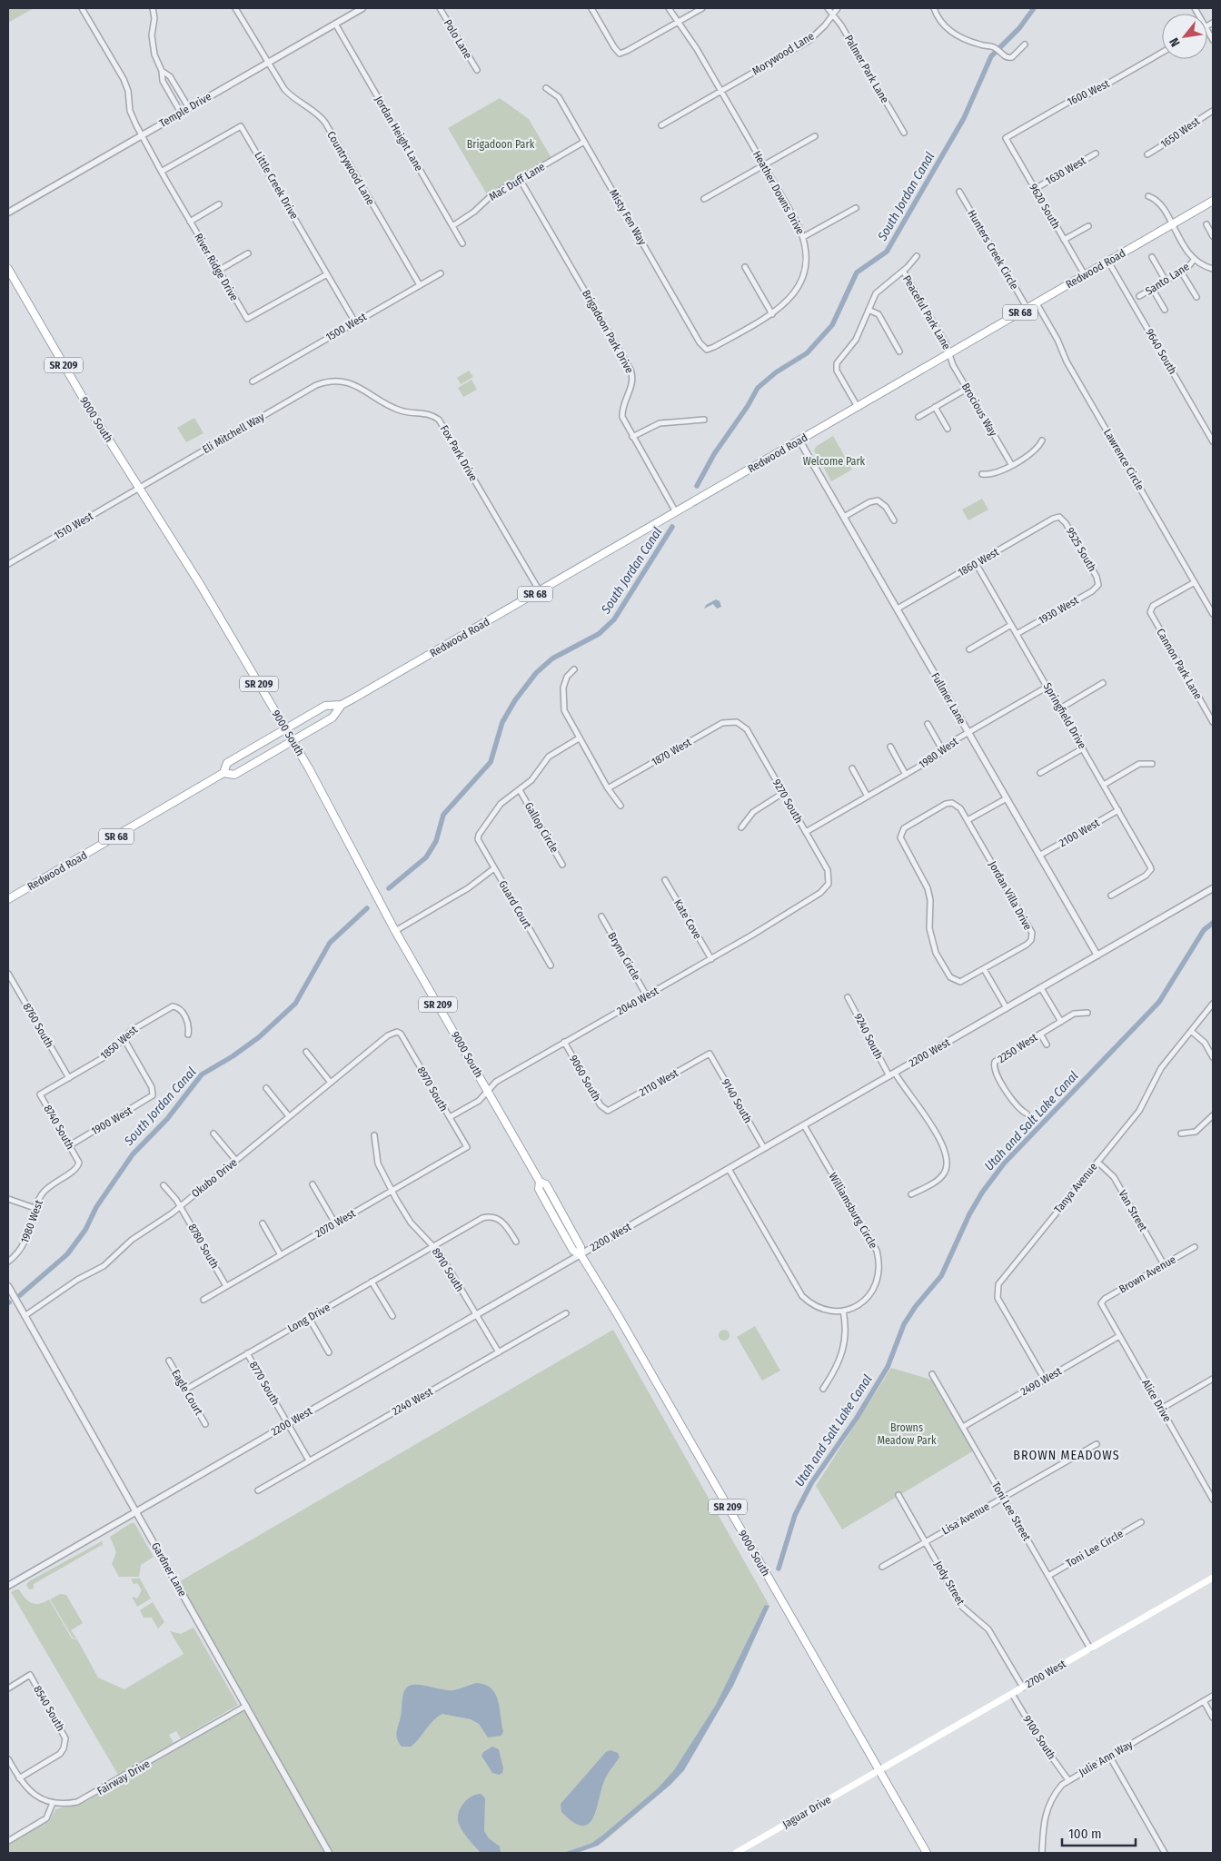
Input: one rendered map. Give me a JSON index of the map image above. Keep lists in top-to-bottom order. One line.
{"streets":{"main road":["Redwood Road","SR 68","SR 209","9000 South","2700 West","Jaguar Drive"],"street":["Polo Lane","Morywood Lane","Palmer Park Lane","1600 West","Temple Drive","1650 West","Jordan Height Lane","Countrywood Lane","1630 West","Mac Duff Lane","Little Creek Drive","Heather Downs Drive","9620 South","Misty Fen Way","Hunters Creek Circle","River Ridge Drive","Santo Lane","Peaceful Park Lane","1500 West","Brigadoon Park Drive","9640 South","Brocious Way","Eli Mitchell Way","Fox Park Drive","Lawrence Circle","1510 West","9525 South","1860 West","1930 West","Cannon Park Lane","Fullmer Lane","Springfield Drive","1870 West","1980 West","9270 South","Gallop Circle","2100 West","Jordan Villa Drive","Guard Court","Kate Cove","Brynn Circle","2040 West","8760 South","9240 South","1850 West","2250 West","2200 West","9060 South","2110 West","8970 South","9140 South","1900 West","8740 South","Okubo Drive","Tanya Avenue","Williamsburg Circle","Van Street","2070 West","8780 South","8910 South","Brown Avenue","Long Drive","2490 West","8770 South","Eagle Court","Alice Drive","2240 West","Toni Lee Street","Lisa Avenue","Toni Lee Circle","Gardner Lane","Jody Street","8540 South","9100 South","Julie Ann Way","Fairway Drive"]},"crossings":[["Morywood Lane","Palmer Park Lane"],["Morywood Lane","Heather Downs Drive"],["1600 West","9620 South"],["Temple Drive","Jordan Height Lane"],["Temple Drive","Countrywood Lane"],["Temple Drive","River Ridge Drive"],["Jordan Height Lane","Mac Duff Lane"],["Countrywood Lane","1500 West"],["1630 West","9620 South"],["Mac Duff Lane","Misty Fen Way"],["Mac Duff Lane","Brigadoon Park Drive"],["Little Creek Drive","River Ridge Drive"],["Little Creek Drive","1500 West"],["Heather Downs Drive","Misty Fen Way"],["9620 South","Redwood Road"],["Hunters Creek Circle","Redwood Road"],["Redwood Road","Peaceful Park Lane"],["Redwood Road","Brigadoon Park Drive"],["Redwood Road","9640 South"],["Redwood Road","Brocious Way"],["Redwood Road","9000 South"],["Redwood Road","Fox Park Drive"],["Redwood Road","Lawrence Circle"],["Redwood Road","Fullmer Lane"],["Peaceful Park Lane","Brocious Way"],["9000 South","Eli Mitchell Way"],["9000 South","1510 West"],["9000 South","2040 West"],["9000 South","2200 West"],["9000 South","2700 West"],["9000 South","Jaguar Drive"],["Eli Mitchell Way","Fox Park Drive"],["Eli Mitchell Way","1510 West"],["Lawrence Circle","Cannon Park Lane"],["9525 South","1860 West"],["9525 South","1930 West"],["1860 West","Fullmer Lane"],["1860 West","Springfield Drive"],["1930 West","Springfield Drive"],["Fullmer Lane","1980 West"],["Fullmer Lane","2100 West"],["Fullmer Lane","2200 West"],["Springfield Drive","1980 West"],["Springfield Drive","2100 West"],["1870 West","9270 South"],["1980 West","9270 South"],["1980 West","8740 South"],["9270 South","2040 West"],["Gallop Circle","Guard Court"],["Kate Cove","2040 West"],["Brynn Circle","2040 West"],["2040 West","9060 South"],["2040 West","8970 South"],["8760 South","1850 West"],["9240 South","2200 West"],["1850 West","1900 West"],["1850 West","8740 South"],["2200 West","9140 South"],["2200 West","Williamsburg Circle"],["2200 West","8910 South"],["2200 West","8770 South"],["2200 West","Gardner Lane"],["9060 South","2110 West"],["2110 West","9140 South"],["8970 South","Okubo Drive"],["8970 South","2070 West"],["1900 West","8740 South"],["Okubo Drive","8780 South"],["Okubo Drive","Gardner Lane"],["Tanya Avenue","Van Street"],["Tanya Avenue","2490 West"],["Van Street","Brown Avenue"],["2070 West","8780 South"],["2070 West","8910 South"],["8910 South","Long Drive"],["8910 South","2240 West"],["Brown Avenue","Alice Drive"],["Long Drive","8770 South"],["Long Drive","Eagle Court"],["2490 West","Alice Drive"],["2490 West","Toni Lee Street"],["8770 South","2240 West"],["Toni Lee Street","Lisa Avenue"],["Toni Lee Street","Toni Lee Circle"],["Toni Lee Street","2700 West"],["Lisa Avenue","Jody Street"],["Gardner Lane","Fairway Drive"],["Jody Street","2700 West"],["2700 West","9100 South"],["2700 West","Jaguar Drive"],["8540 South","Fairway Drive"],["9100 South","Julie Ann Way"]],"districts":["BROWN MEADOWS"],"water":["South Jordan Canal","Utah and Salt Lake Canal"],"parks":["Brigadoon Park","Welcome Park","Browns Meadow Park"],"scale_bar":"100 m","north":"bottom left"}
